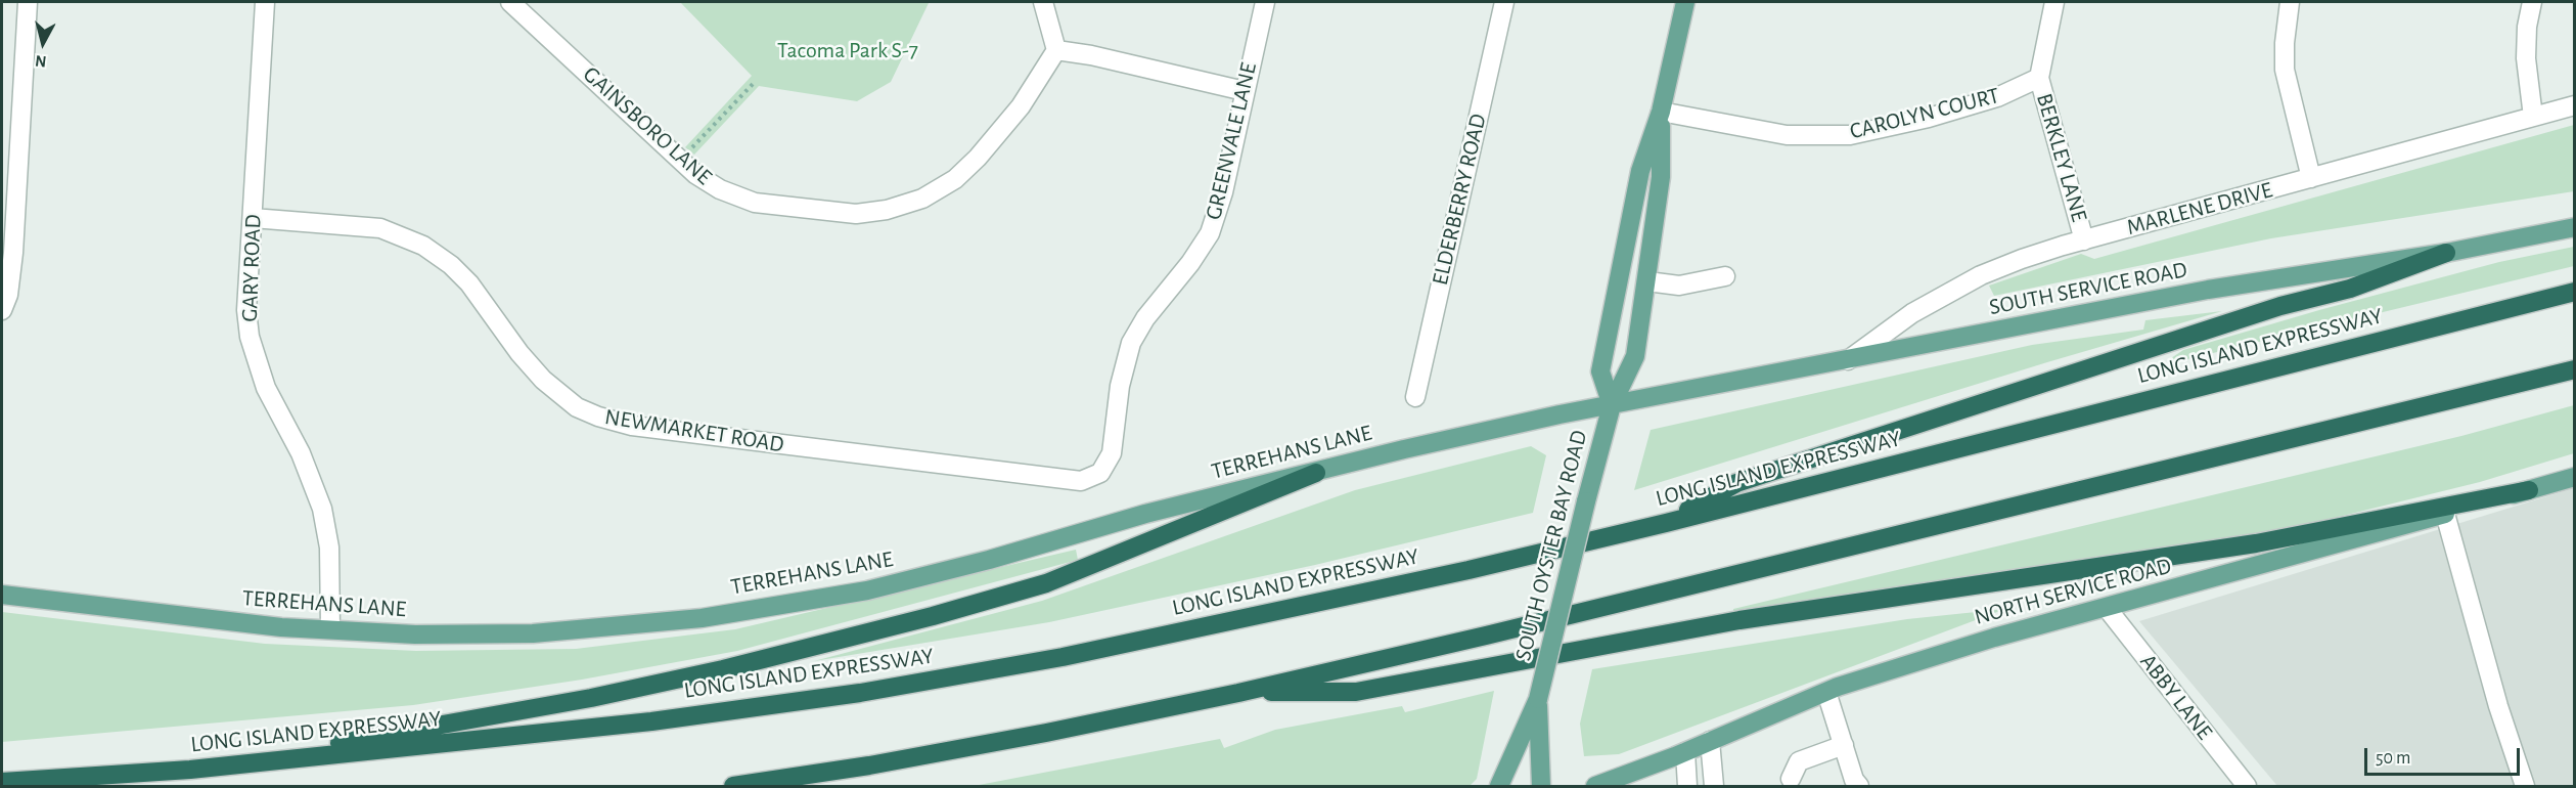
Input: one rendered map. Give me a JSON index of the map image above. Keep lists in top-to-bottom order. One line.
{"streets":{"highway":["LONG ISLAND EXPRESSWAY"],"main road":["SOUTH SERVICE ROAD","TERREHANS LANE","SOUTH OYSTER BAY ROAD","NORTH SERVICE ROAD"],"street":["CAROLYN COURT","GAINSBORO LANE","GREENVALE LANE","BERKLEY LANE","ELDERBERRY ROAD","MARLENE DRIVE","GARY ROAD","NEWMARKET ROAD","ABBY LANE"]},"crossings":[["CAROLYN COURT","BERKLEY LANE"],["CAROLYN COURT","SOUTH OYSTER BAY ROAD"],["GREENVALE LANE","NEWMARKET ROAD"],["BERKLEY LANE","MARLENE DRIVE"],["MARLENE DRIVE","SOUTH SERVICE ROAD"],["GARY ROAD","NEWMARKET ROAD"],["GARY ROAD","TERREHANS LANE"],["SOUTH SERVICE ROAD","TERREHANS LANE"],["SOUTH SERVICE ROAD","SOUTH OYSTER BAY ROAD"],["TERREHANS LANE","SOUTH OYSTER BAY ROAD"],["NORTH SERVICE ROAD","ABBY LANE"]],"parks":["Tacoma Park S-7"],"scale_bar":"50 m","north":"bottom"}
